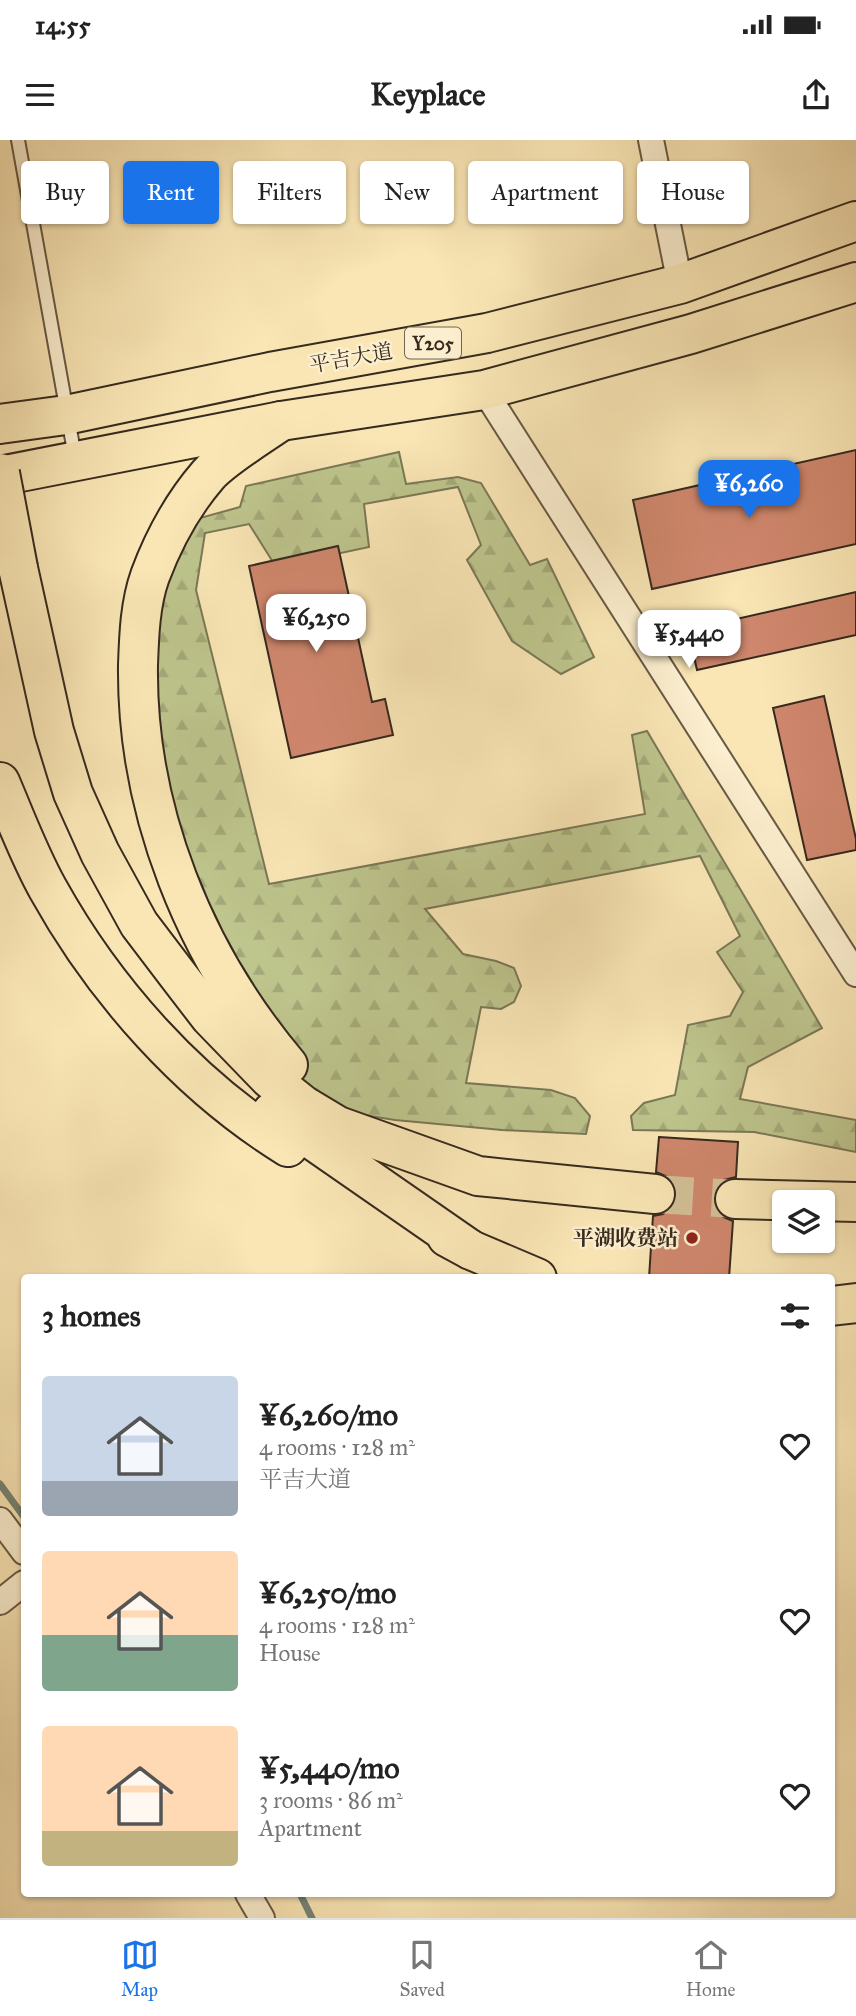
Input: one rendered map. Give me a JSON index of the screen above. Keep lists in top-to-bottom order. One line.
{"streets":{"main road":["Y205","平吉大道"]},"places":["平湖收费站"],"page":{"status":"14:55","header":"Keyplace","chip":["Buy","Rent","Filters","New","Apartment","House"],"price":["¥6,260","¥6,250","¥5,440"],"heading":"3 homes","list":[{"name":"¥6,260/mo","note":"4 rooms · 128 m² · 平吉大道"},{"name":"¥6,250/mo","note":"4 rooms · 128 m² · House"},{"name":"¥5,440/mo","note":"3 rooms · 86 m² · Apartment"}],"tabs":["Map","Saved","Home"]}}
